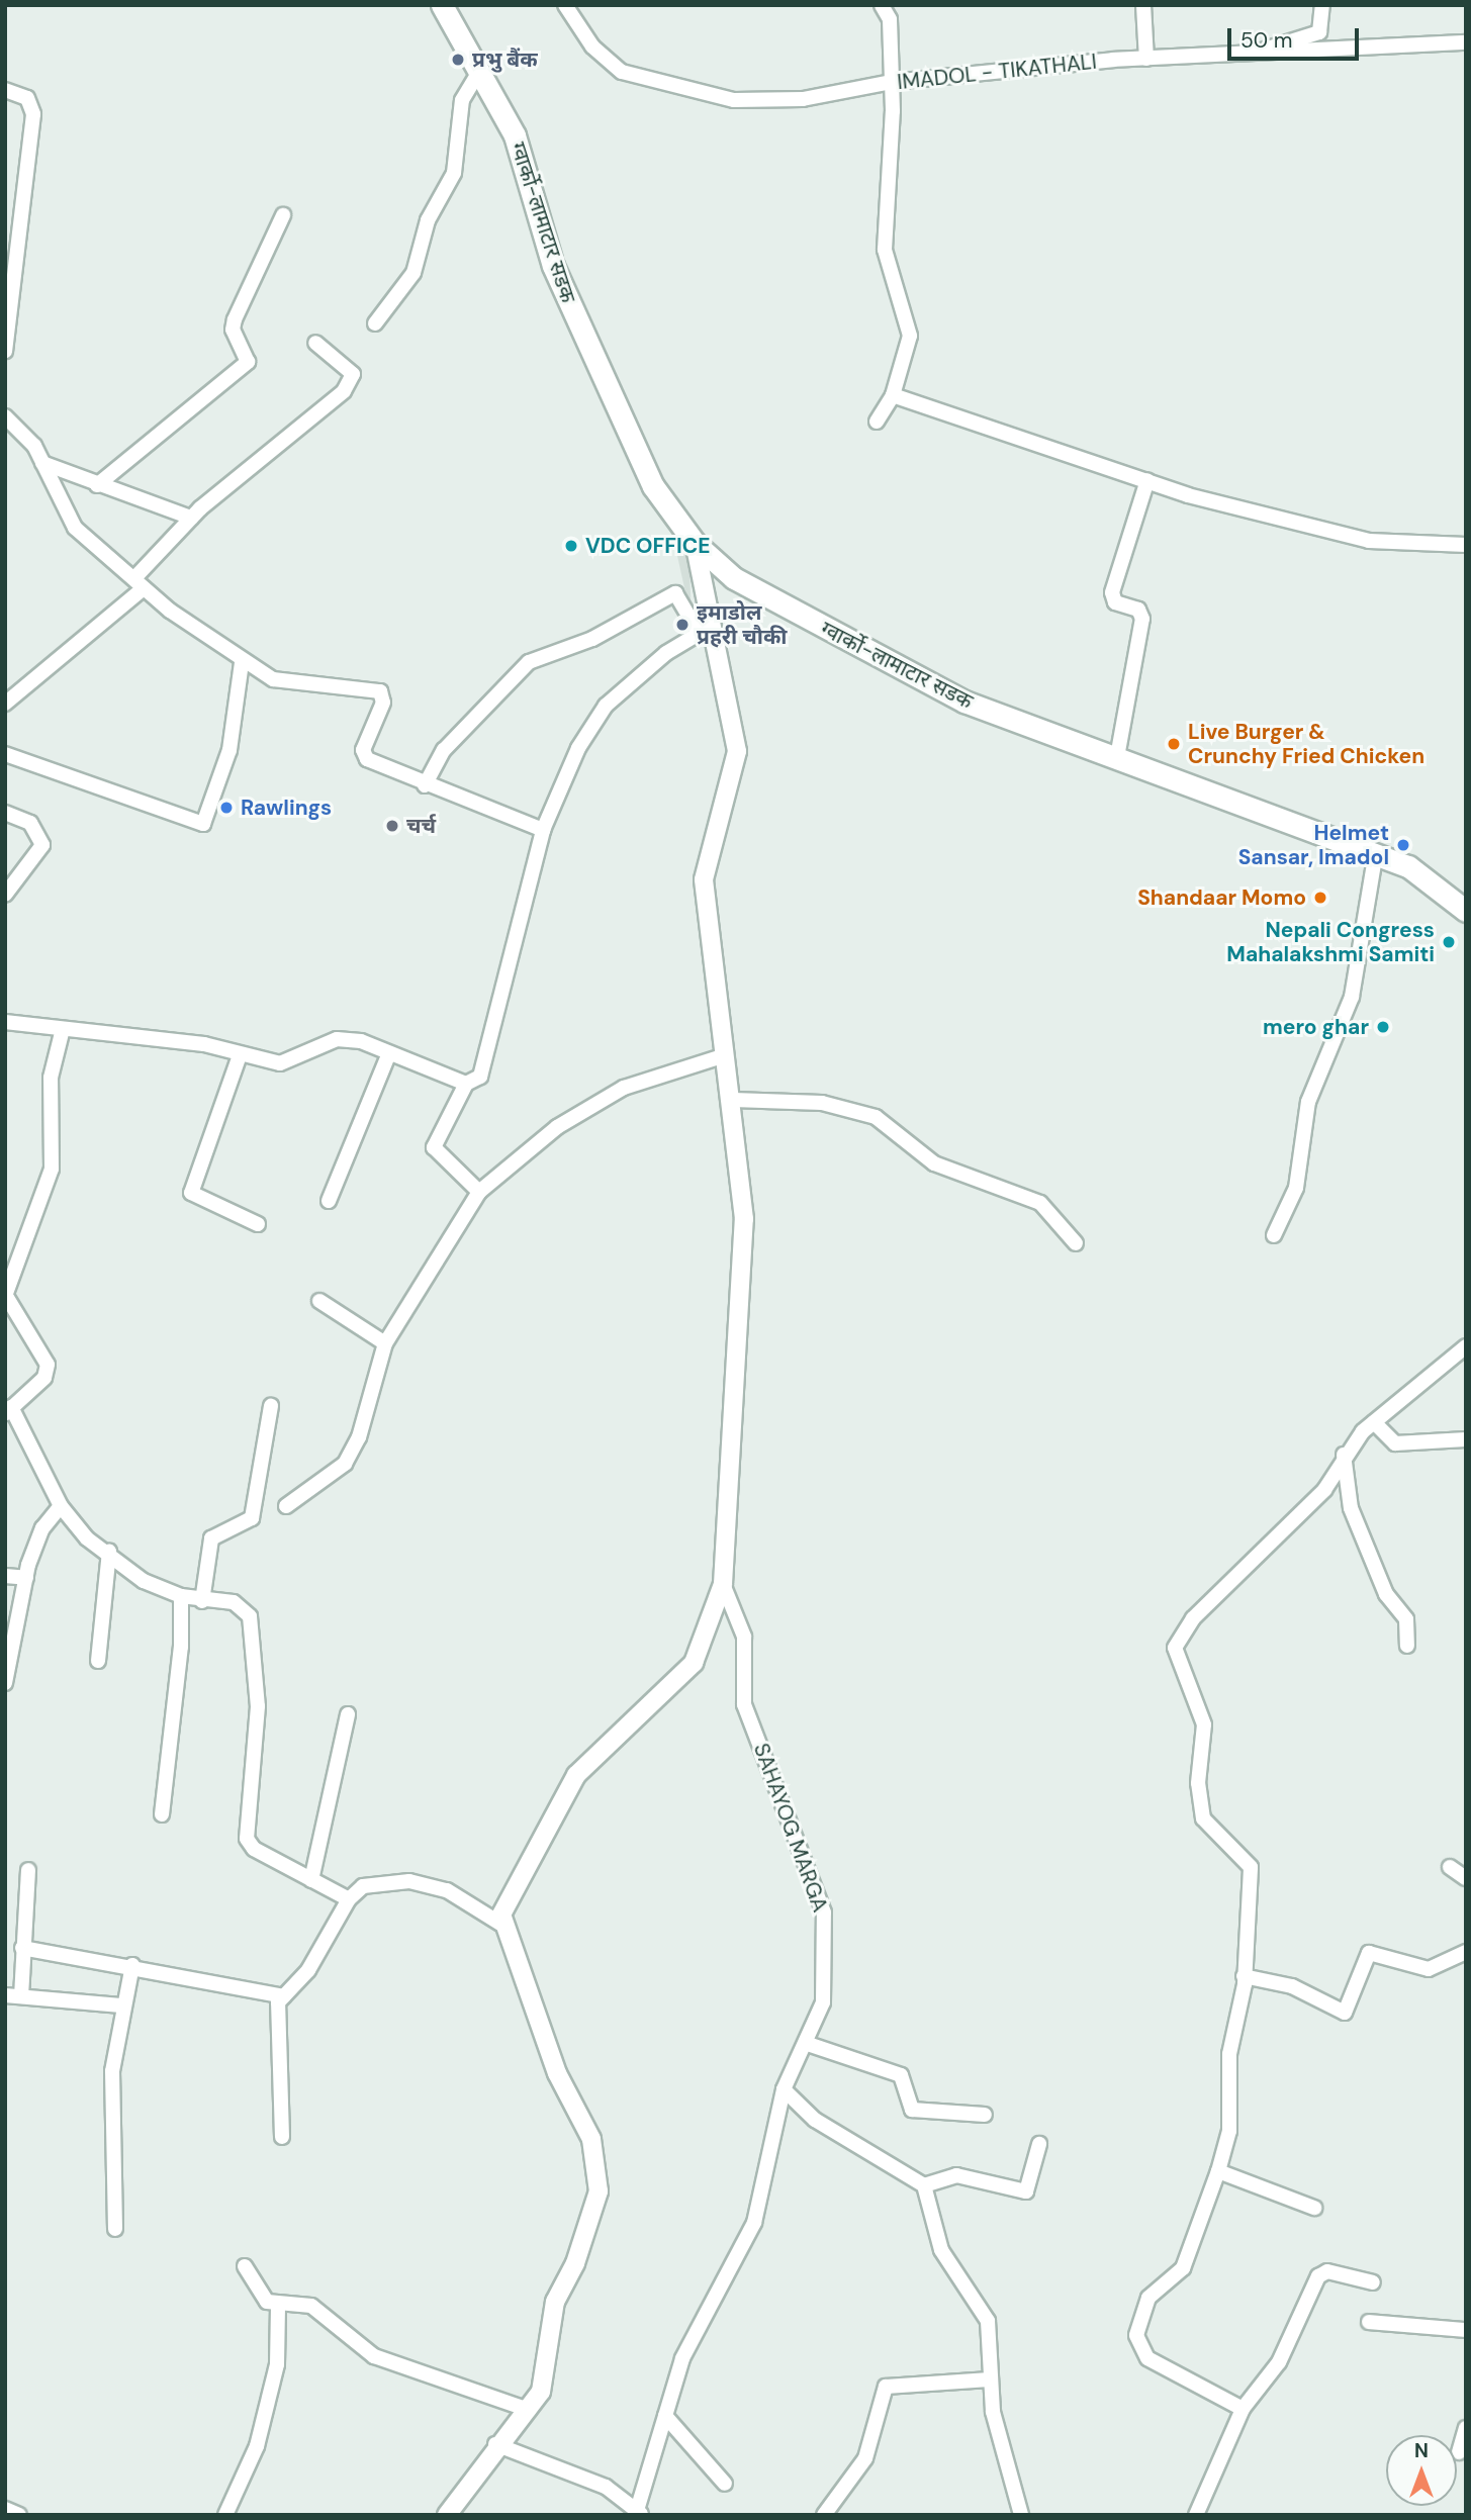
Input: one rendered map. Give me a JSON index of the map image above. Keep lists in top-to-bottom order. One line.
{"streets":{"main road":["ग्वार्को-लामाटार सडक"],"street":["IMADOL - TIKATHALI","SAHAYOG MARGA"]},"places":["प्रभु बैंक","VDC OFFICE","इमाडोल प्रहरी चौकी","Live Burger & Crunchy Fried Chicken","Rawlings","चर्च","Helmet Sansar, Imadol","Shandaar Momo","Nepali Congress Mahalakshmi Samiti","mero ghar"],"scale_bar":"50 m","north":"top"}
